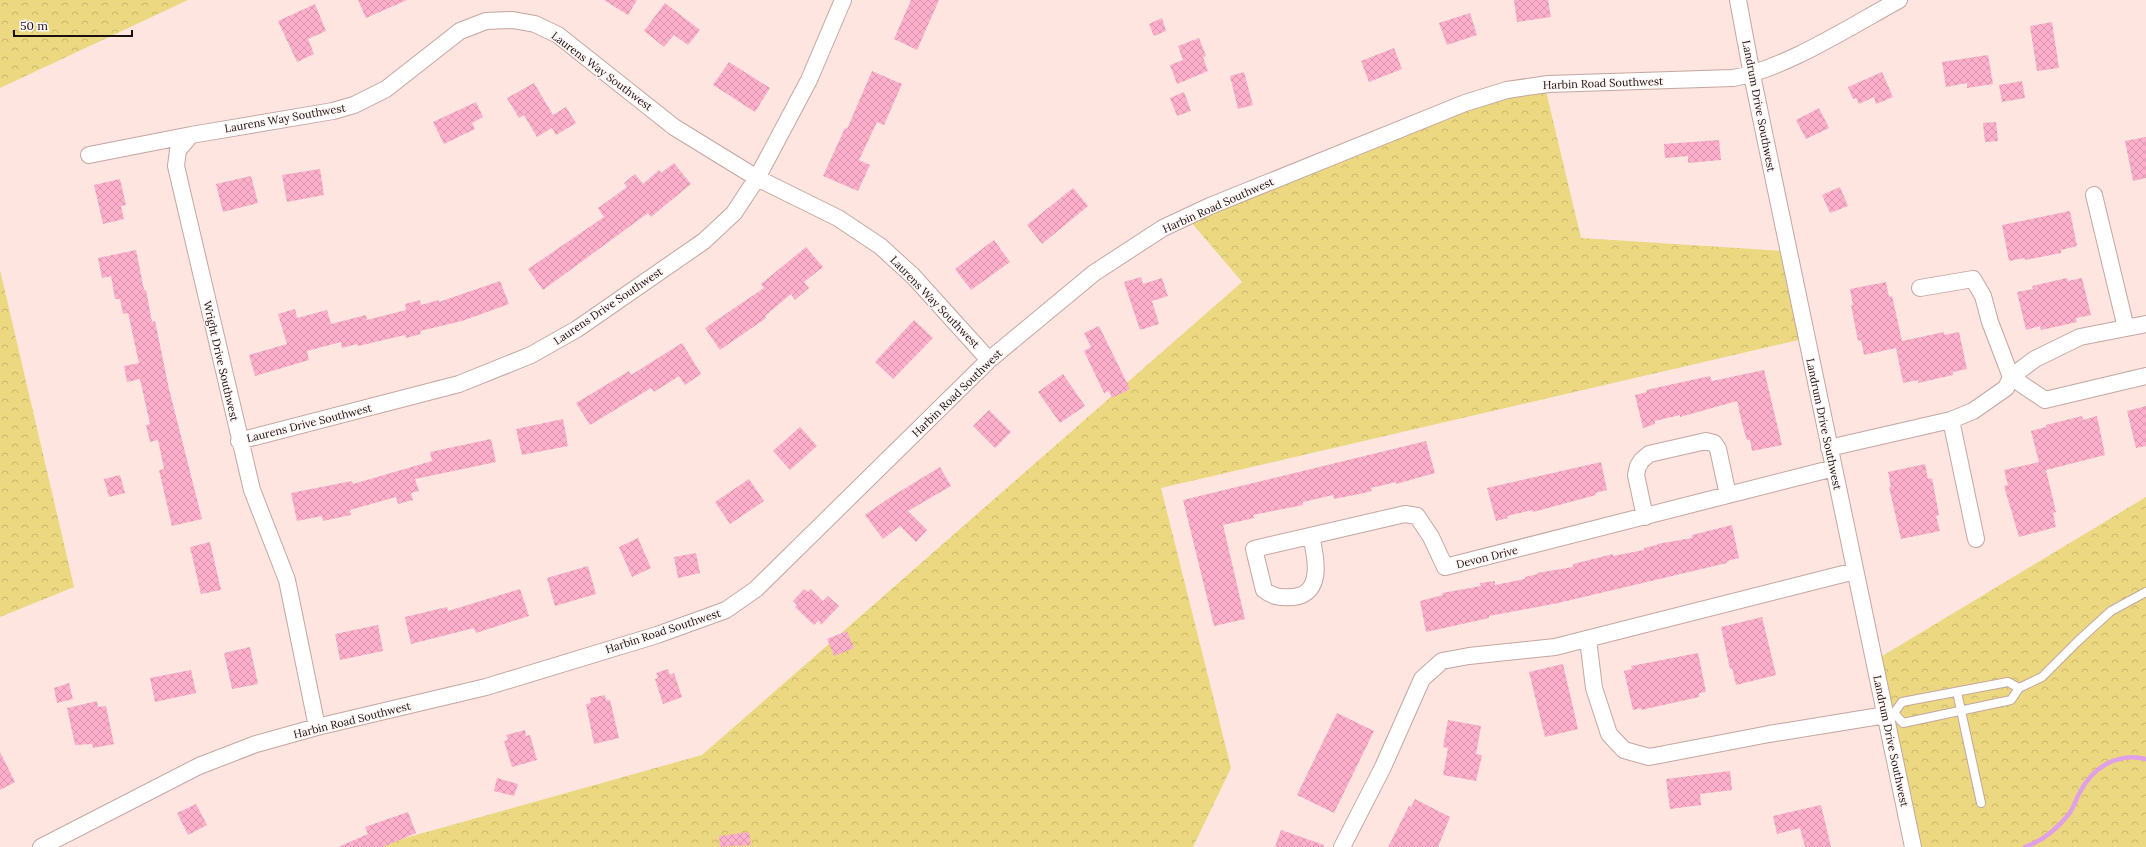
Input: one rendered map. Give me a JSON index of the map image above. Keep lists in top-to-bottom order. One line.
{"streets":{"street":["Laurens Way Southwest","Harbin Road Southwest","Landrum Drive Southwest","Laurens Drive Southwest","Wright Drive Southwest","Devon Drive"]},"crossings":[["Laurens Way Southwest","Harbin Road Southwest"],["Laurens Way Southwest","Laurens Drive Southwest"],["Laurens Way Southwest","Wright Drive Southwest"],["Harbin Road Southwest","Landrum Drive Southwest"],["Harbin Road Southwest","Wright Drive Southwest"],["Landrum Drive Southwest","Devon Drive"],["Laurens Drive Southwest","Wright Drive Southwest"]],"scale_bar":"50 m"}
